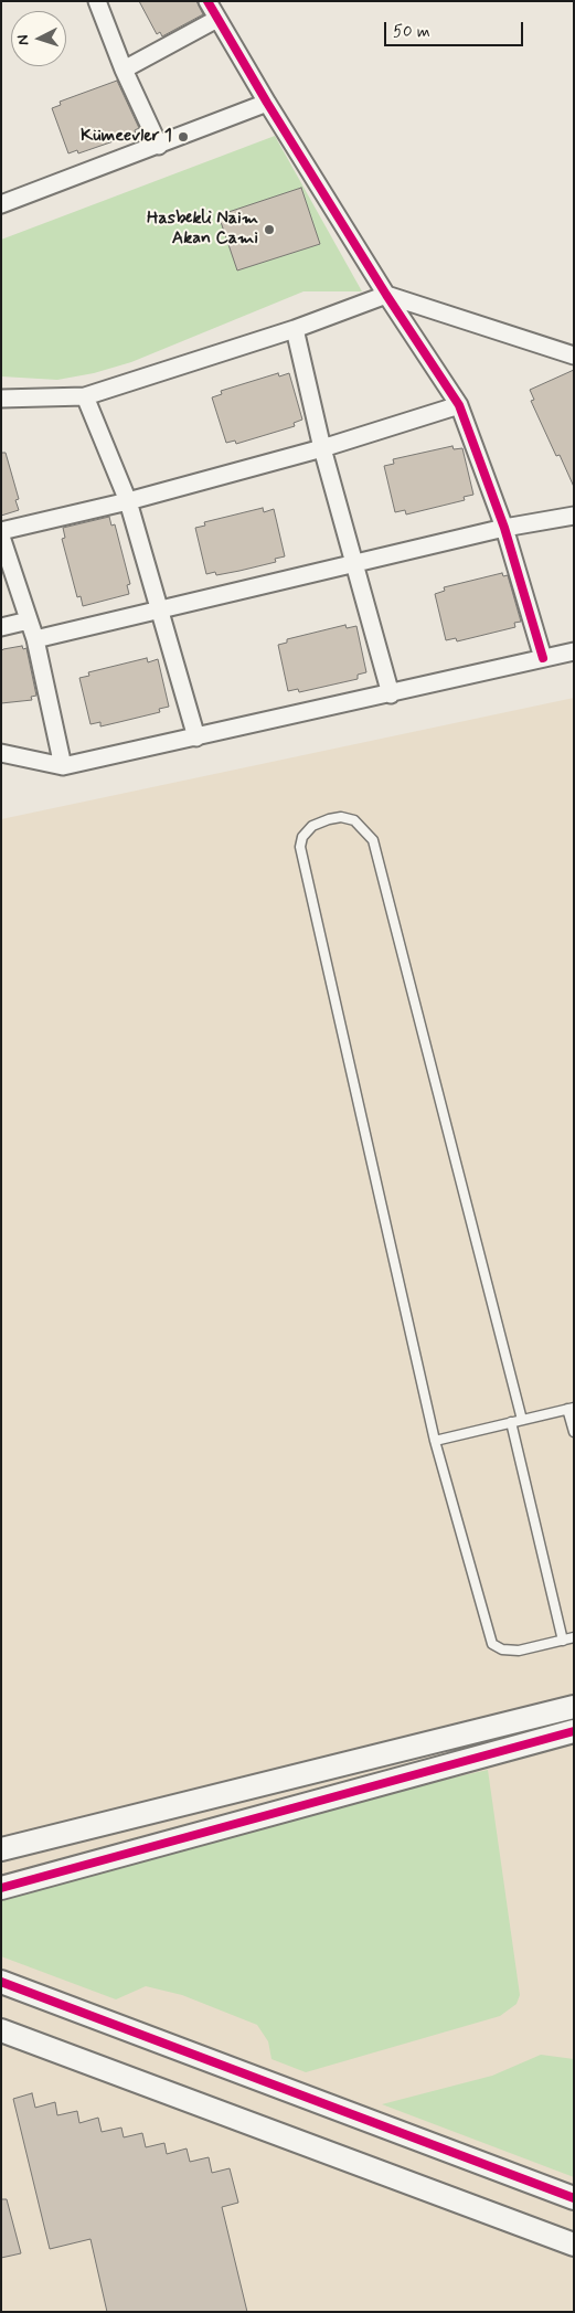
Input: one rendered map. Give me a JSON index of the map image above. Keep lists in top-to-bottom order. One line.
{"places":["Kümeevler 1","Hasbekli Naim Akan Cami"],"scale_bar":"50 m","north":"left"}
